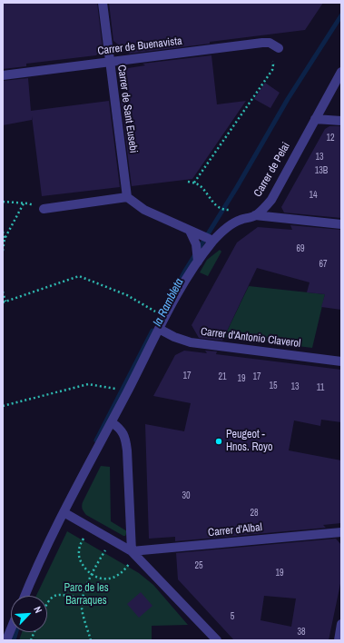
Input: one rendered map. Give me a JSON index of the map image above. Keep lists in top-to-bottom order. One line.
{"streets":{"street":["Carrer de Buenavista","Carrer de Sant Eusebi","Carrer de Pelai","Carrer d'Antonio Claverol","Carrer d'Albal"]},"crossings":[["Carrer de Buenavista","Carrer de Sant Eusebi"],["Carrer de Pelai","Carrer d'Antonio Claverol"]],"water":["la Rambleta"],"parks":["Parc de les Barraques"],"places":["Peugeot - Hnos. Royo"],"house_numbers":["12","13","13B","14","69","67","17","21","17","19","15","13","11","30","28","25","19","5","38"],"north":"top right"}
